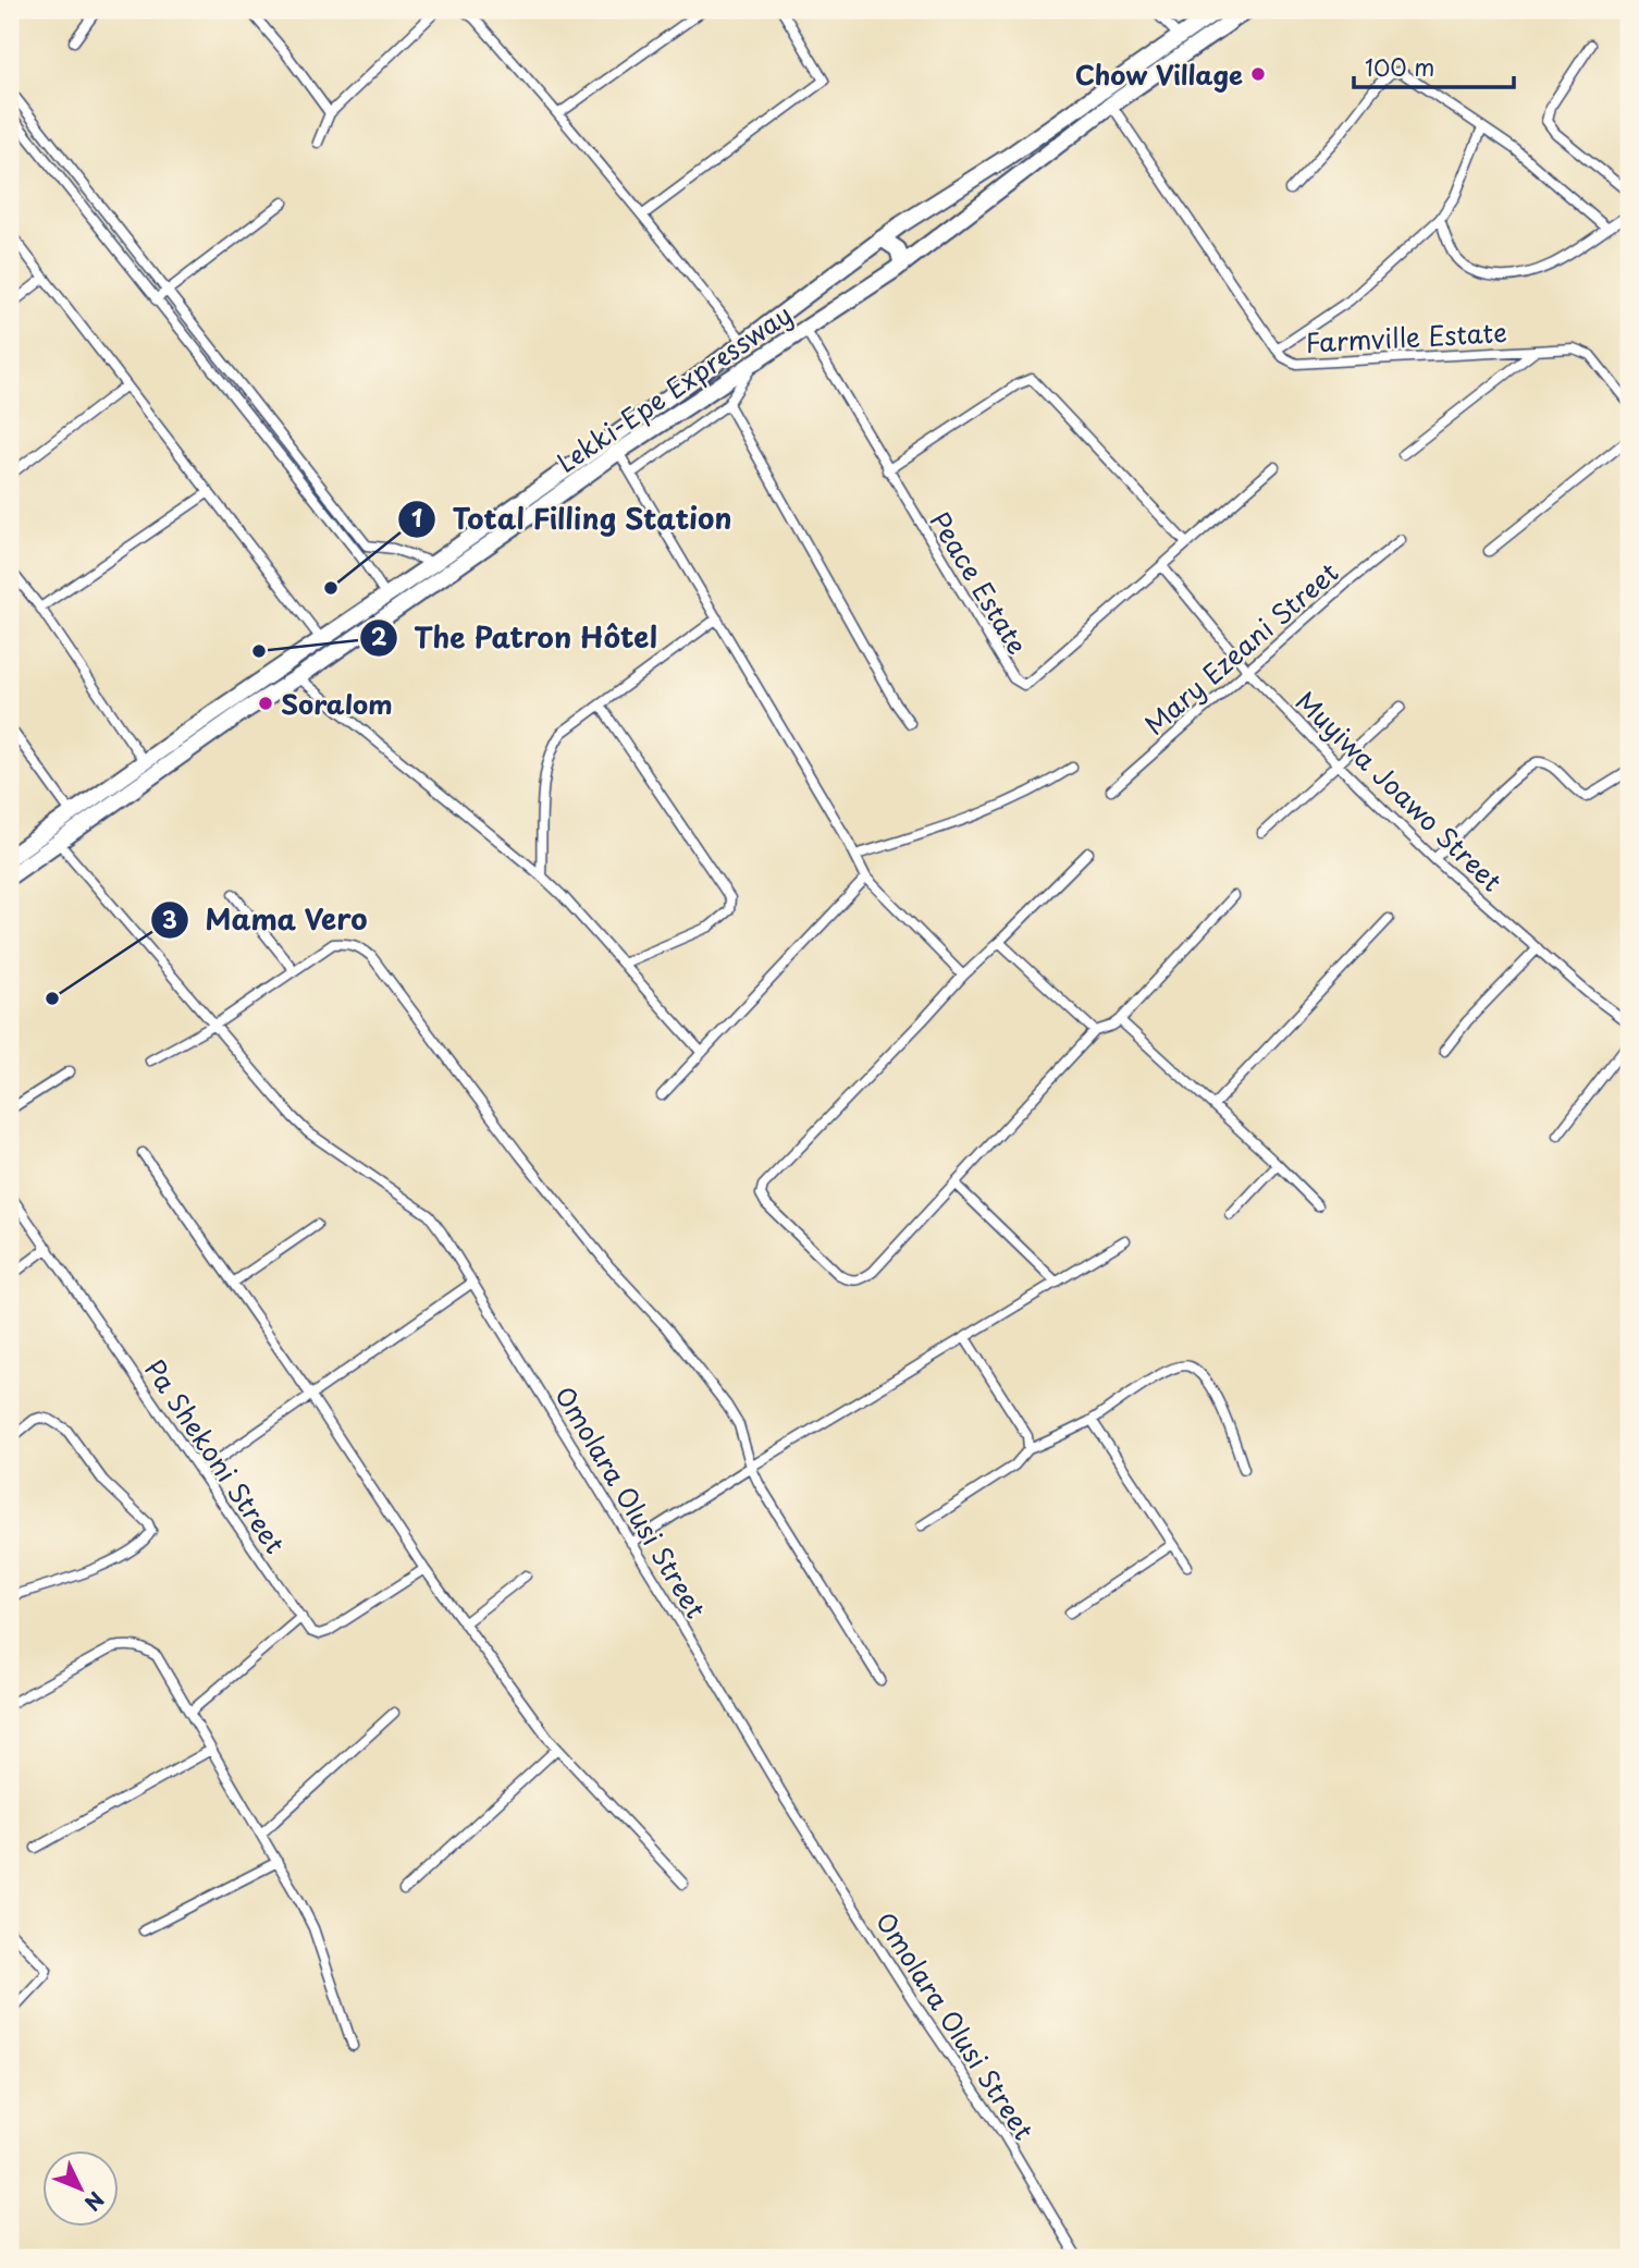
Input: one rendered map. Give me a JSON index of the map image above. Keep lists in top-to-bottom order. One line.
{"streets":{"highway":["Lekki-Epe Expressway"],"street":["Farmville Estate","Peace Estate","Mary Ezeani Street","Muyiwa Joawo Street","Pa Shekoni Street","Omolara Olusi Street"]},"crossings":[["Farmville Estate","Lekki-Epe Expressway"],["Lekki-Epe Expressway","Peace Estate"],["Lekki-Epe Expressway","Omolara Olusi Street"],["Peace Estate","Muyiwa Joawo Street"],["Mary Ezeani Street","Muyiwa Joawo Street"]],"places":["Chow Village","Total Filling Station","The Patron Hôtel","Soralom","Mama Vero"],"scale_bar":"100 m","north":"bottom right"}
